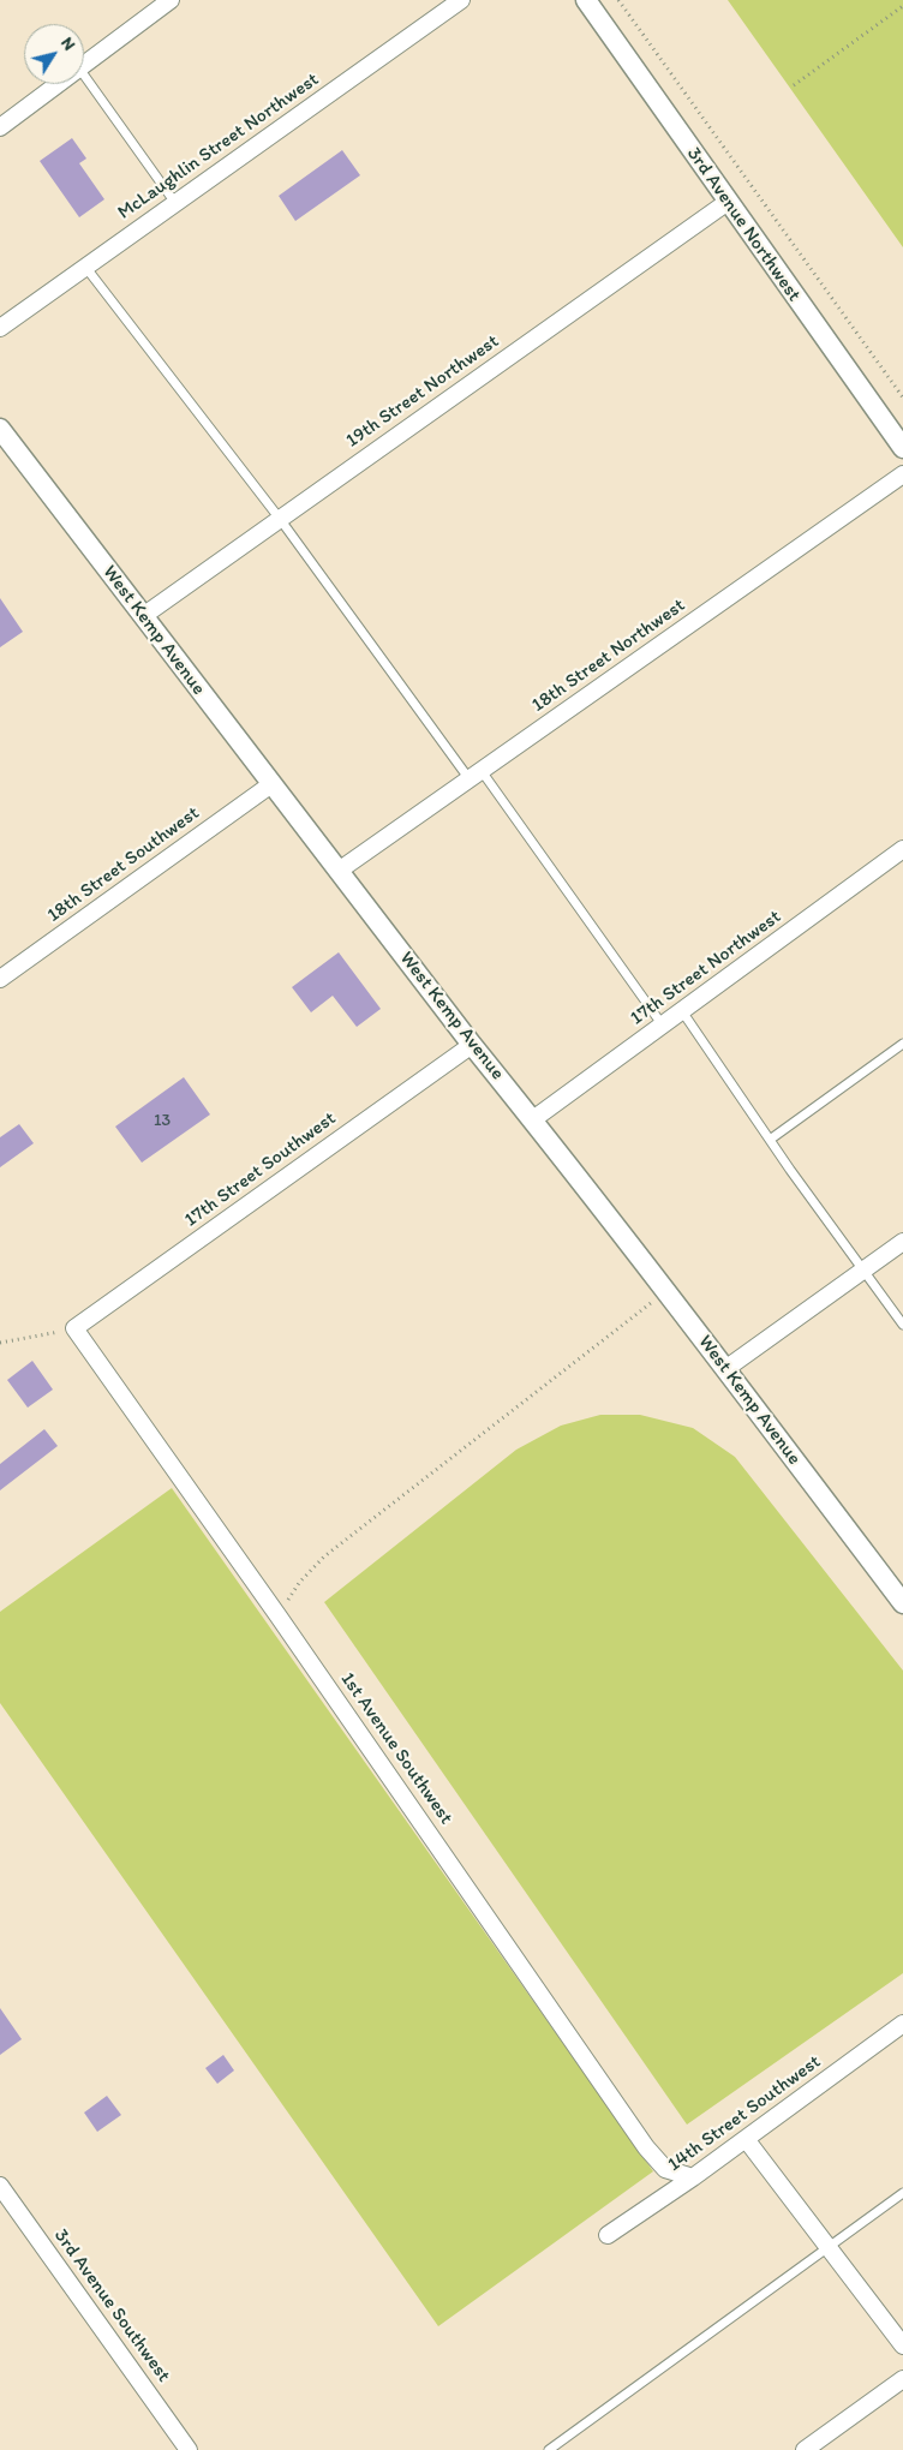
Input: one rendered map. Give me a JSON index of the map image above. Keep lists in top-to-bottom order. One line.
{"streets":{"street":["McLaughlin Street Northwest","3rd Avenue Northwest","19th Street Northwest","West Kemp Avenue","18th Street Northwest","18th Street Southwest","17th Street Northwest","17th Street Southwest","1st Avenue Southwest","14th Street Southwest","3rd Avenue Southwest"]},"crossings":[["3rd Avenue Northwest","19th Street Northwest"],["19th Street Northwest","West Kemp Avenue"],["West Kemp Avenue","18th Street Northwest"],["West Kemp Avenue","18th Street Southwest"],["West Kemp Avenue","17th Street Northwest"],["West Kemp Avenue","17th Street Southwest"],["17th Street Southwest","1st Avenue Southwest"],["1st Avenue Southwest","14th Street Southwest"]],"house_numbers":["13"],"north":"top right"}
